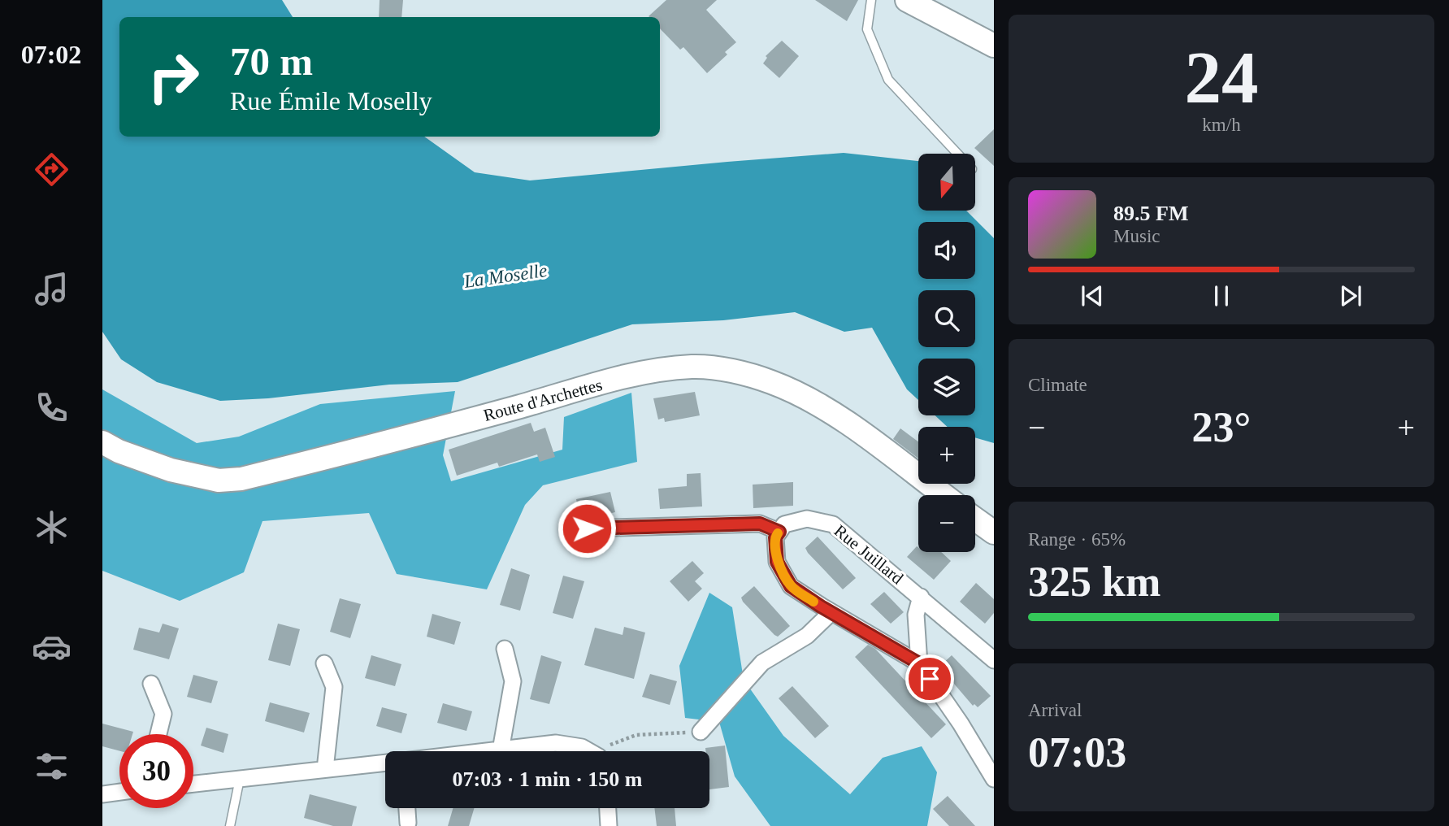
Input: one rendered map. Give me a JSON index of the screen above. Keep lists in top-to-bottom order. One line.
{"streets":{"street":["Route d'Archettes","Rue Juillard"]},"water":["La Moselle"],"north":"bottom","page":{"tabs":"07:02","tile":[["24","km/h"],"Climate",["Range · 65%","325 km"],["Arrival","07:03"]],"turn":["70 m","Rue Émile Moselly"],"map_buttons":["+","−"],"song":["89.5 FM","Music"],"heat":["−","23°","+"],"limit":"30","trip":"07:03 · 1 min · 150 m"}}
